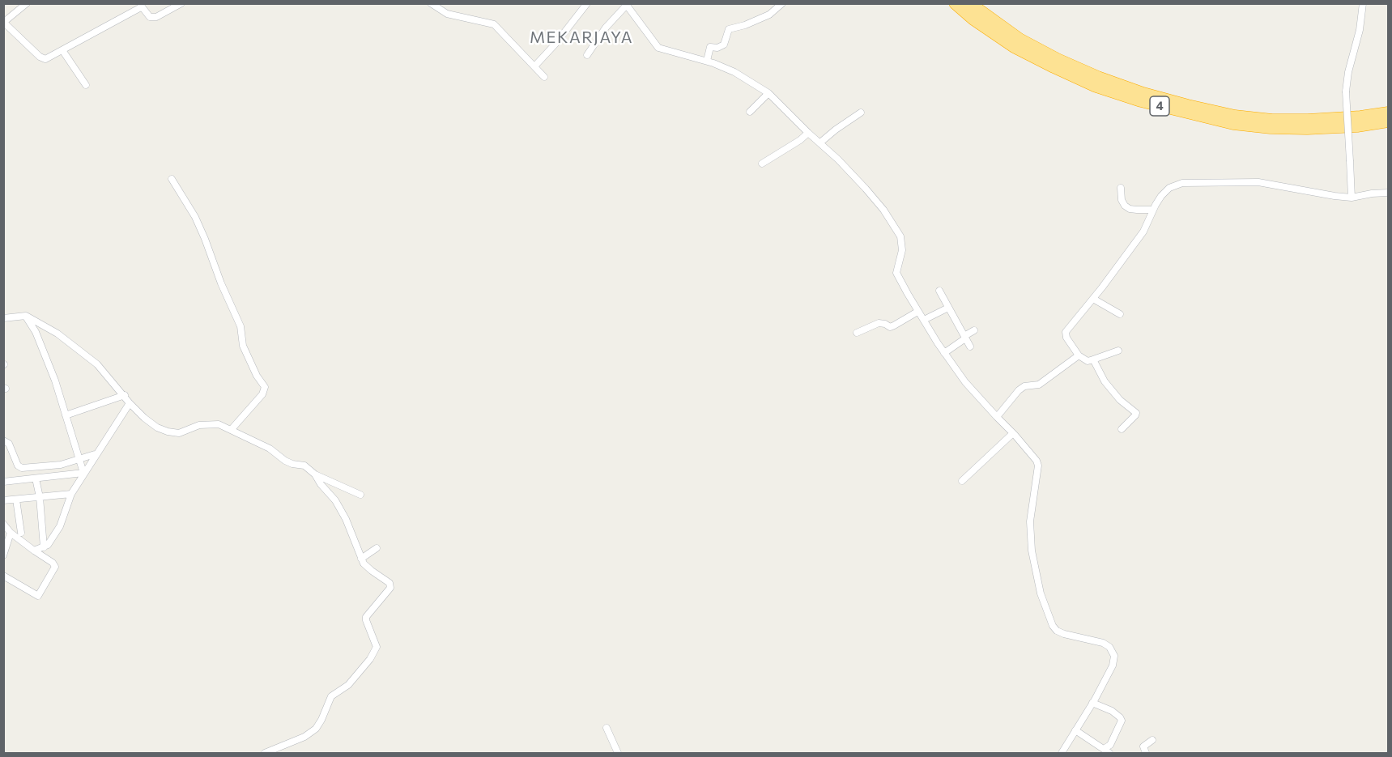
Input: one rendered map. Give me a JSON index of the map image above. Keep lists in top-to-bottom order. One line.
{"streets":{"highway":["4"]},"districts":["MEKARJAYA"]}
